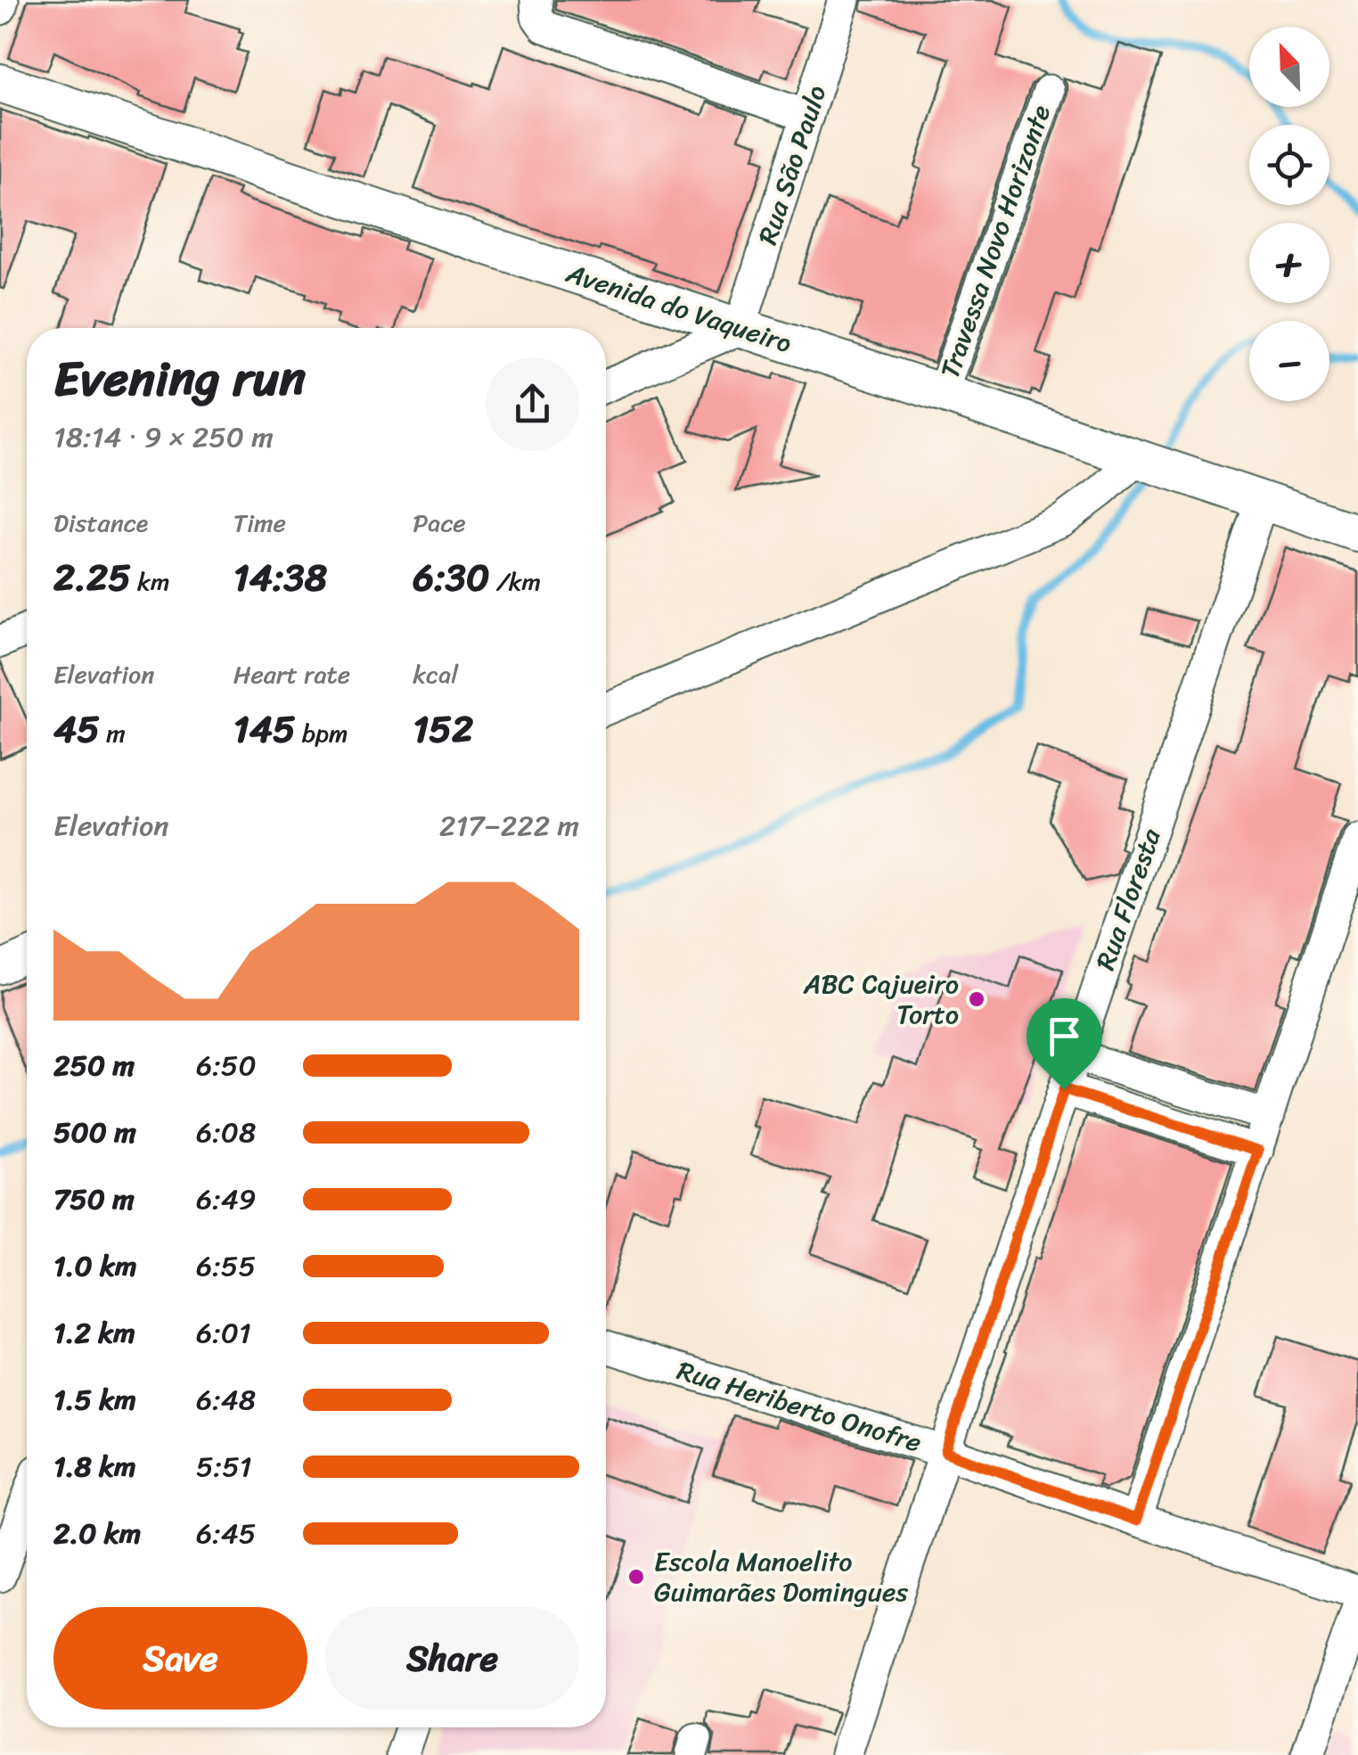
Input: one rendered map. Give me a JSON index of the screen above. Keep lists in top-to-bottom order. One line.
{"streets":{"street":["Rua São Paulo","Travessa Novo Horizonte","Avenida do Vaqueiro","Rua Floresta","Rua Heriberto Onofre"]},"crossings":[["Rua São Paulo","Avenida do Vaqueiro"],["Travessa Novo Horizonte","Avenida do Vaqueiro"],["Avenida do Vaqueiro","Rua Floresta"],["Rua Floresta","Rua Heriberto Onofre"]],"places":["ABC Cajueiro Torto","Escola Manoelito Guimarães Domingues"],"north":"top left","page":{"map_buttons":["+","−"],"heading":["Evening run","18:14 · 9 × 250 m"],"stats":[["Distance","2.25 km"],["Time","14:38"],["Pace","6:30 /km"],["Elevation","45 m"],["Heart rate","145 bpm"],["kcal","152"]],"chart":["Elevation","217–222 m"],"list":[{"name":"250 m","note":"6:50"},{"name":"500 m","note":"6:08"},{"name":"750 m","note":"6:49"},{"name":"1.0 km","note":"6:55"},{"name":"1.2 km","note":"6:01"},{"name":"1.5 km","note":"6:48"},{"name":"1.8 km","note":"5:51"},{"name":"2.0 km","note":"6:45"}],"buttons":["Save","Share"]}}
